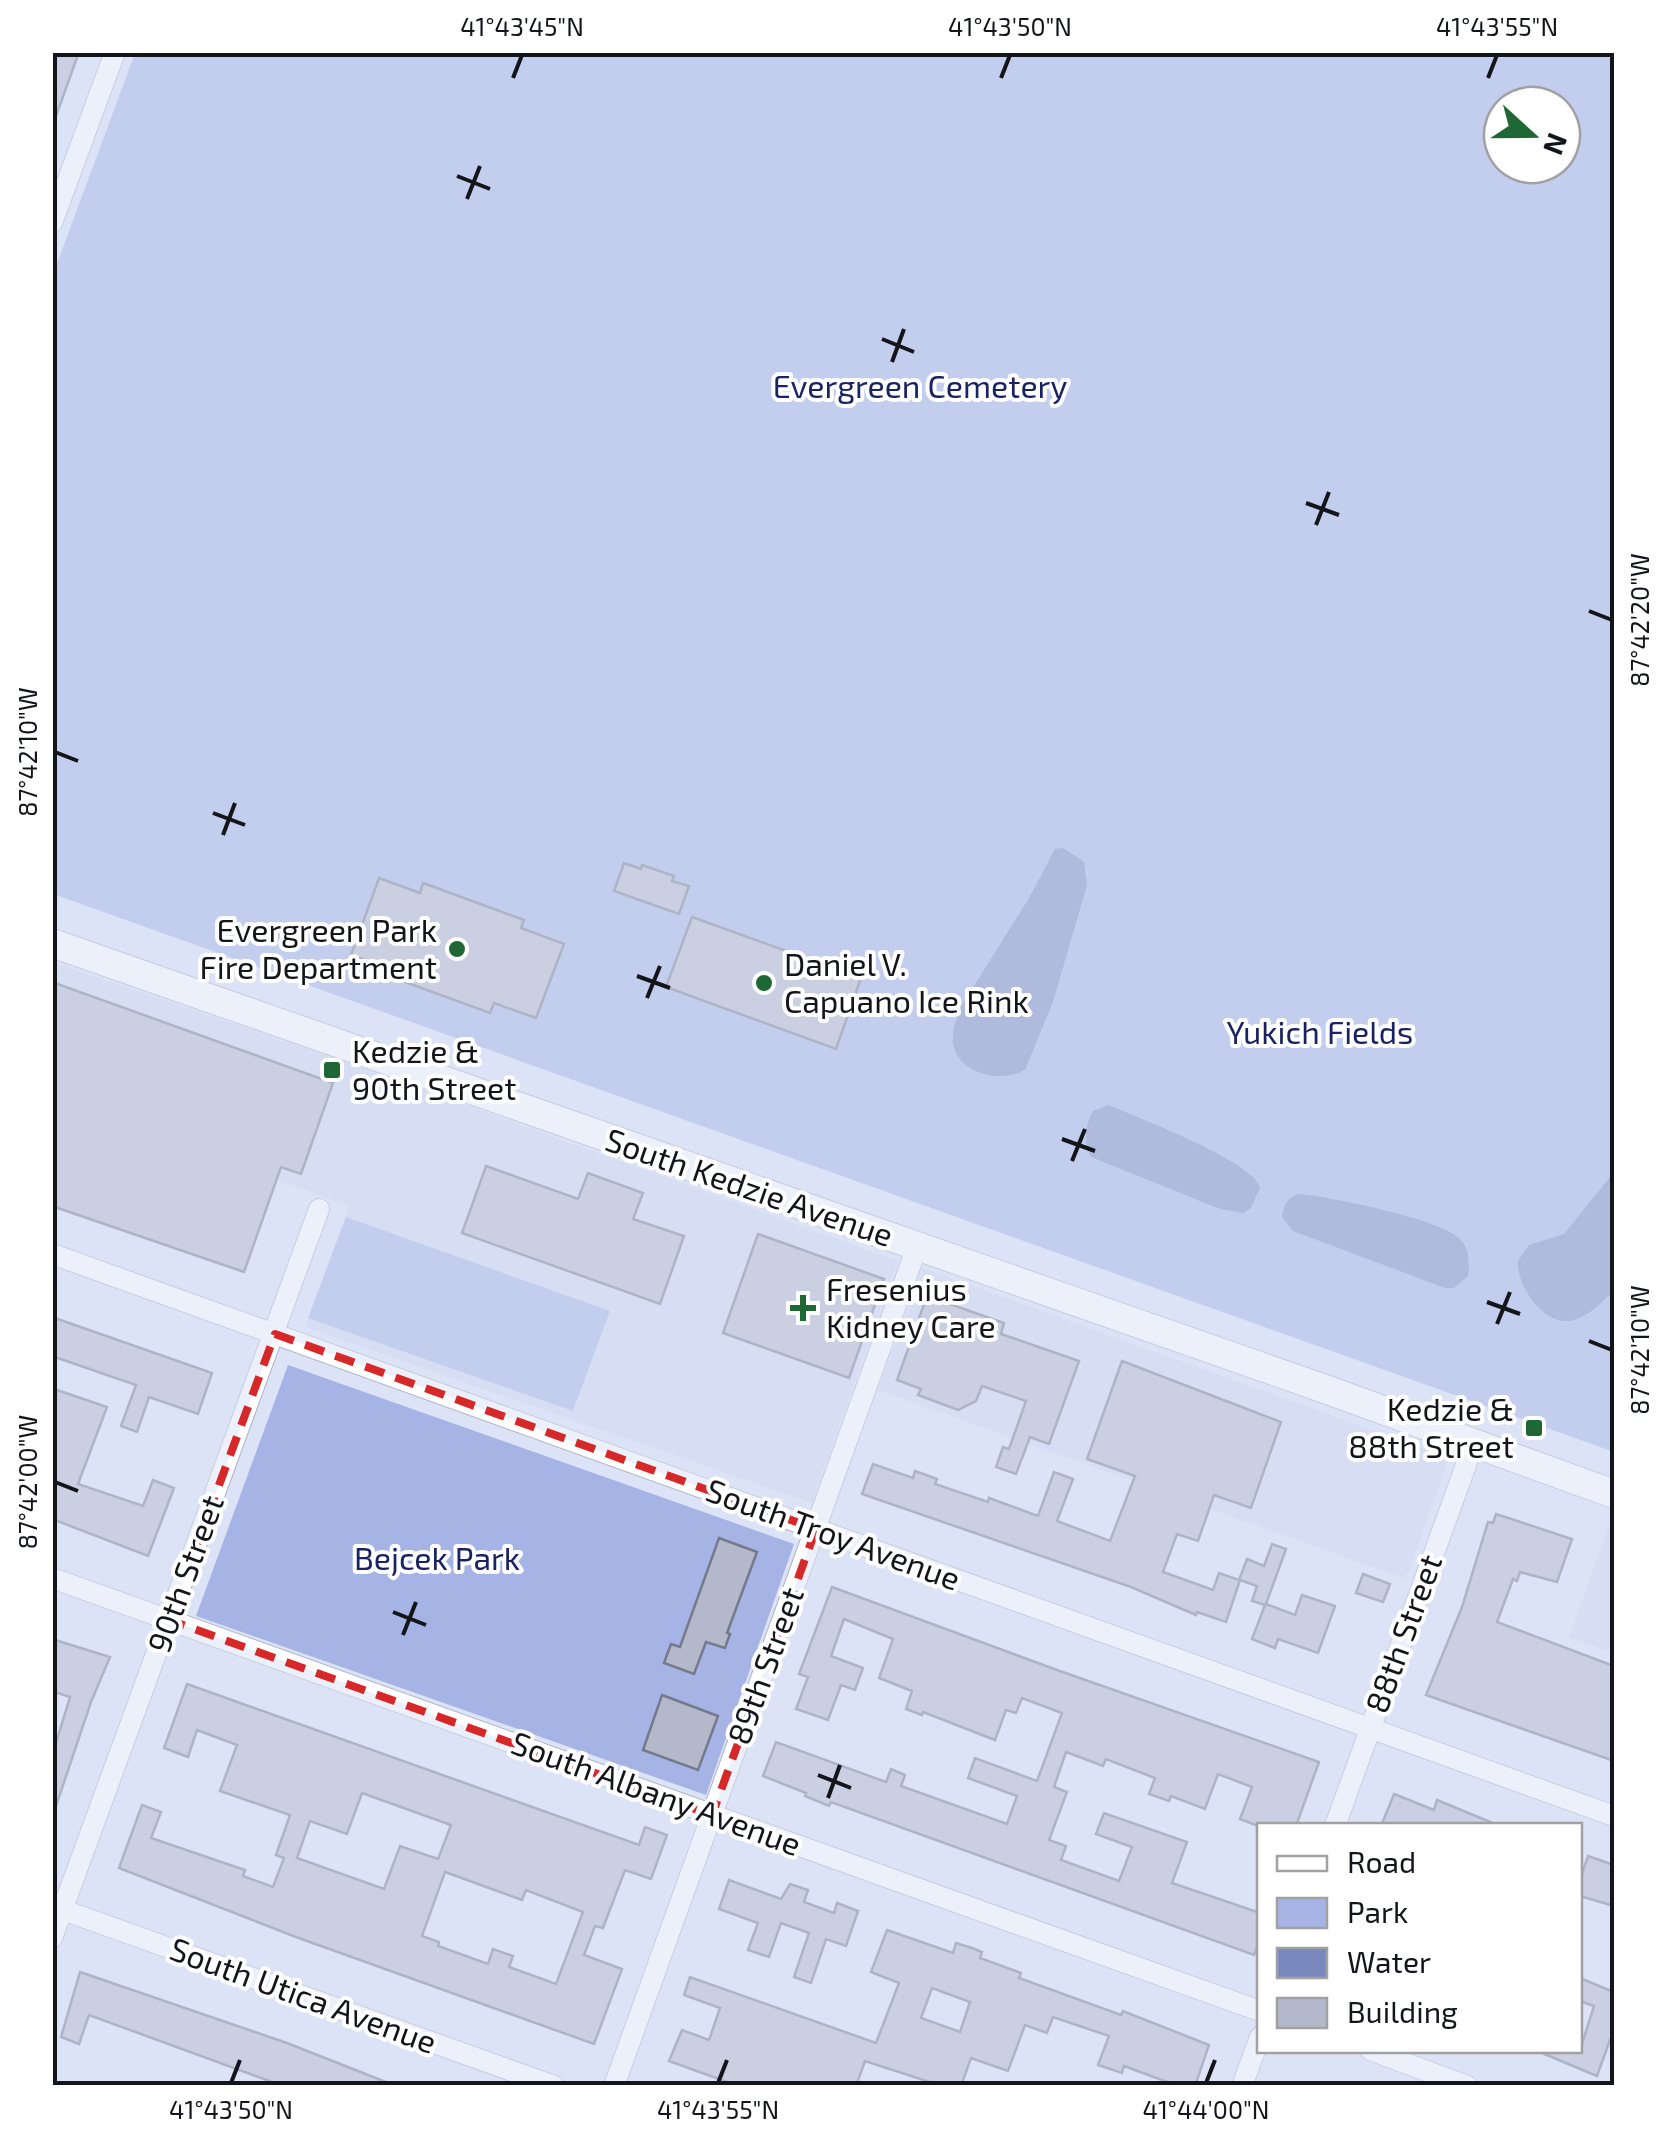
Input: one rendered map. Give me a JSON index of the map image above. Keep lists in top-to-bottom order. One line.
{"streets":{"main road":["South Kedzie Avenue"],"street":["South Troy Avenue","90th Street","88th Street","89th Street","South Albany Avenue","South Utica Avenue"]},"crossings":[["South Kedzie Avenue","88th Street"],["South Kedzie Avenue","89th Street"],["South Troy Avenue","90th Street"],["South Troy Avenue","88th Street"],["South Troy Avenue","89th Street"],["90th Street","South Albany Avenue"],["90th Street","South Utica Avenue"],["89th Street","South Albany Avenue"]],"parks":["Evergreen Cemetery","Yukich Fields","Bejcek Park"],"places":{"other":["Evergreen Park Fire Department","Daniel V. Capuano Ice Rink"],"transit":["Kedzie & 90th Street","Kedzie & 88th Street"],"health":["Fresenius Kidney Care"]},"legend":["Road","Park","Water","Building"],"north":"right","coordinates":["41°43'45\"N","41°43'50\"N","41°43'55\"N","87°42'20\"W","87°42'10\"W","87°42'00\"W","41°44'00\"N"]}
